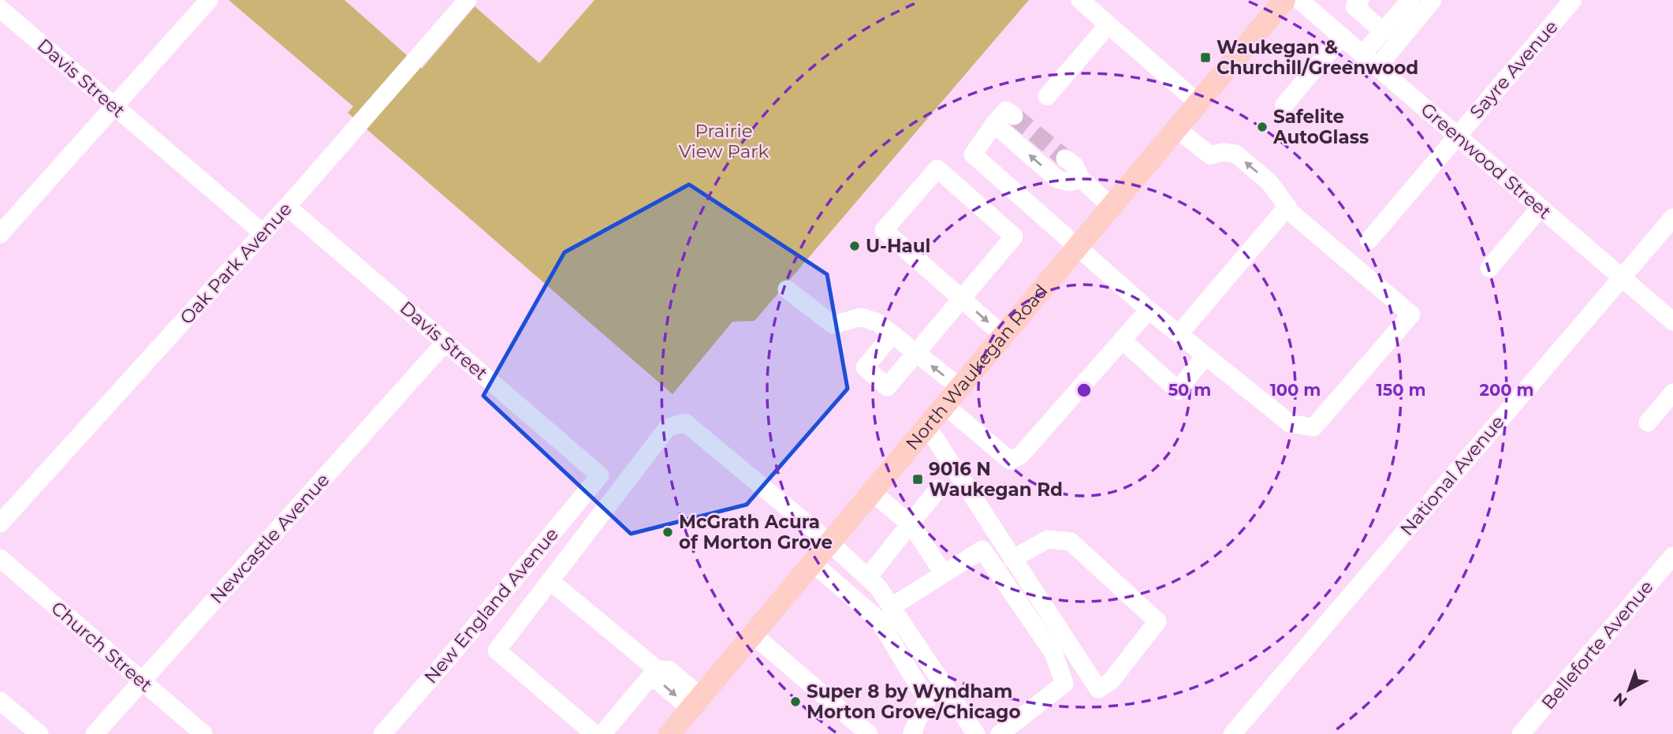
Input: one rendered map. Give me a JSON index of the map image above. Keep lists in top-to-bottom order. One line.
{"streets":{"main road":["North Waukegan Road"],"street":["Sayre Avenue","Davis Street","Greenwood Street","Oak Park Avenue","National Avenue","Newcastle Avenue","New England Avenue","Belleforte Avenue","Church Street"]},"crossings":[["Sayre Avenue","Greenwood Street"],["Davis Street","Oak Park Avenue"],["Davis Street","Newcastle Avenue"],["Davis Street","New England Avenue"],["Greenwood Street","National Avenue"],["Newcastle Avenue","Church Street"]],"parks":["Prairie View Park"],"places":{"transit":["Waukegan & Churchill/Greenwood","9016 N Waukegan Rd"],"other":["Safelite AutoGlass","U-Haul","McGrath Acura of Morton Grove","Super 8 by Wyndham Morton Grove/Chicago"]},"north":"bottom left","rings":["50 m","100 m","150 m","200 m"]}
